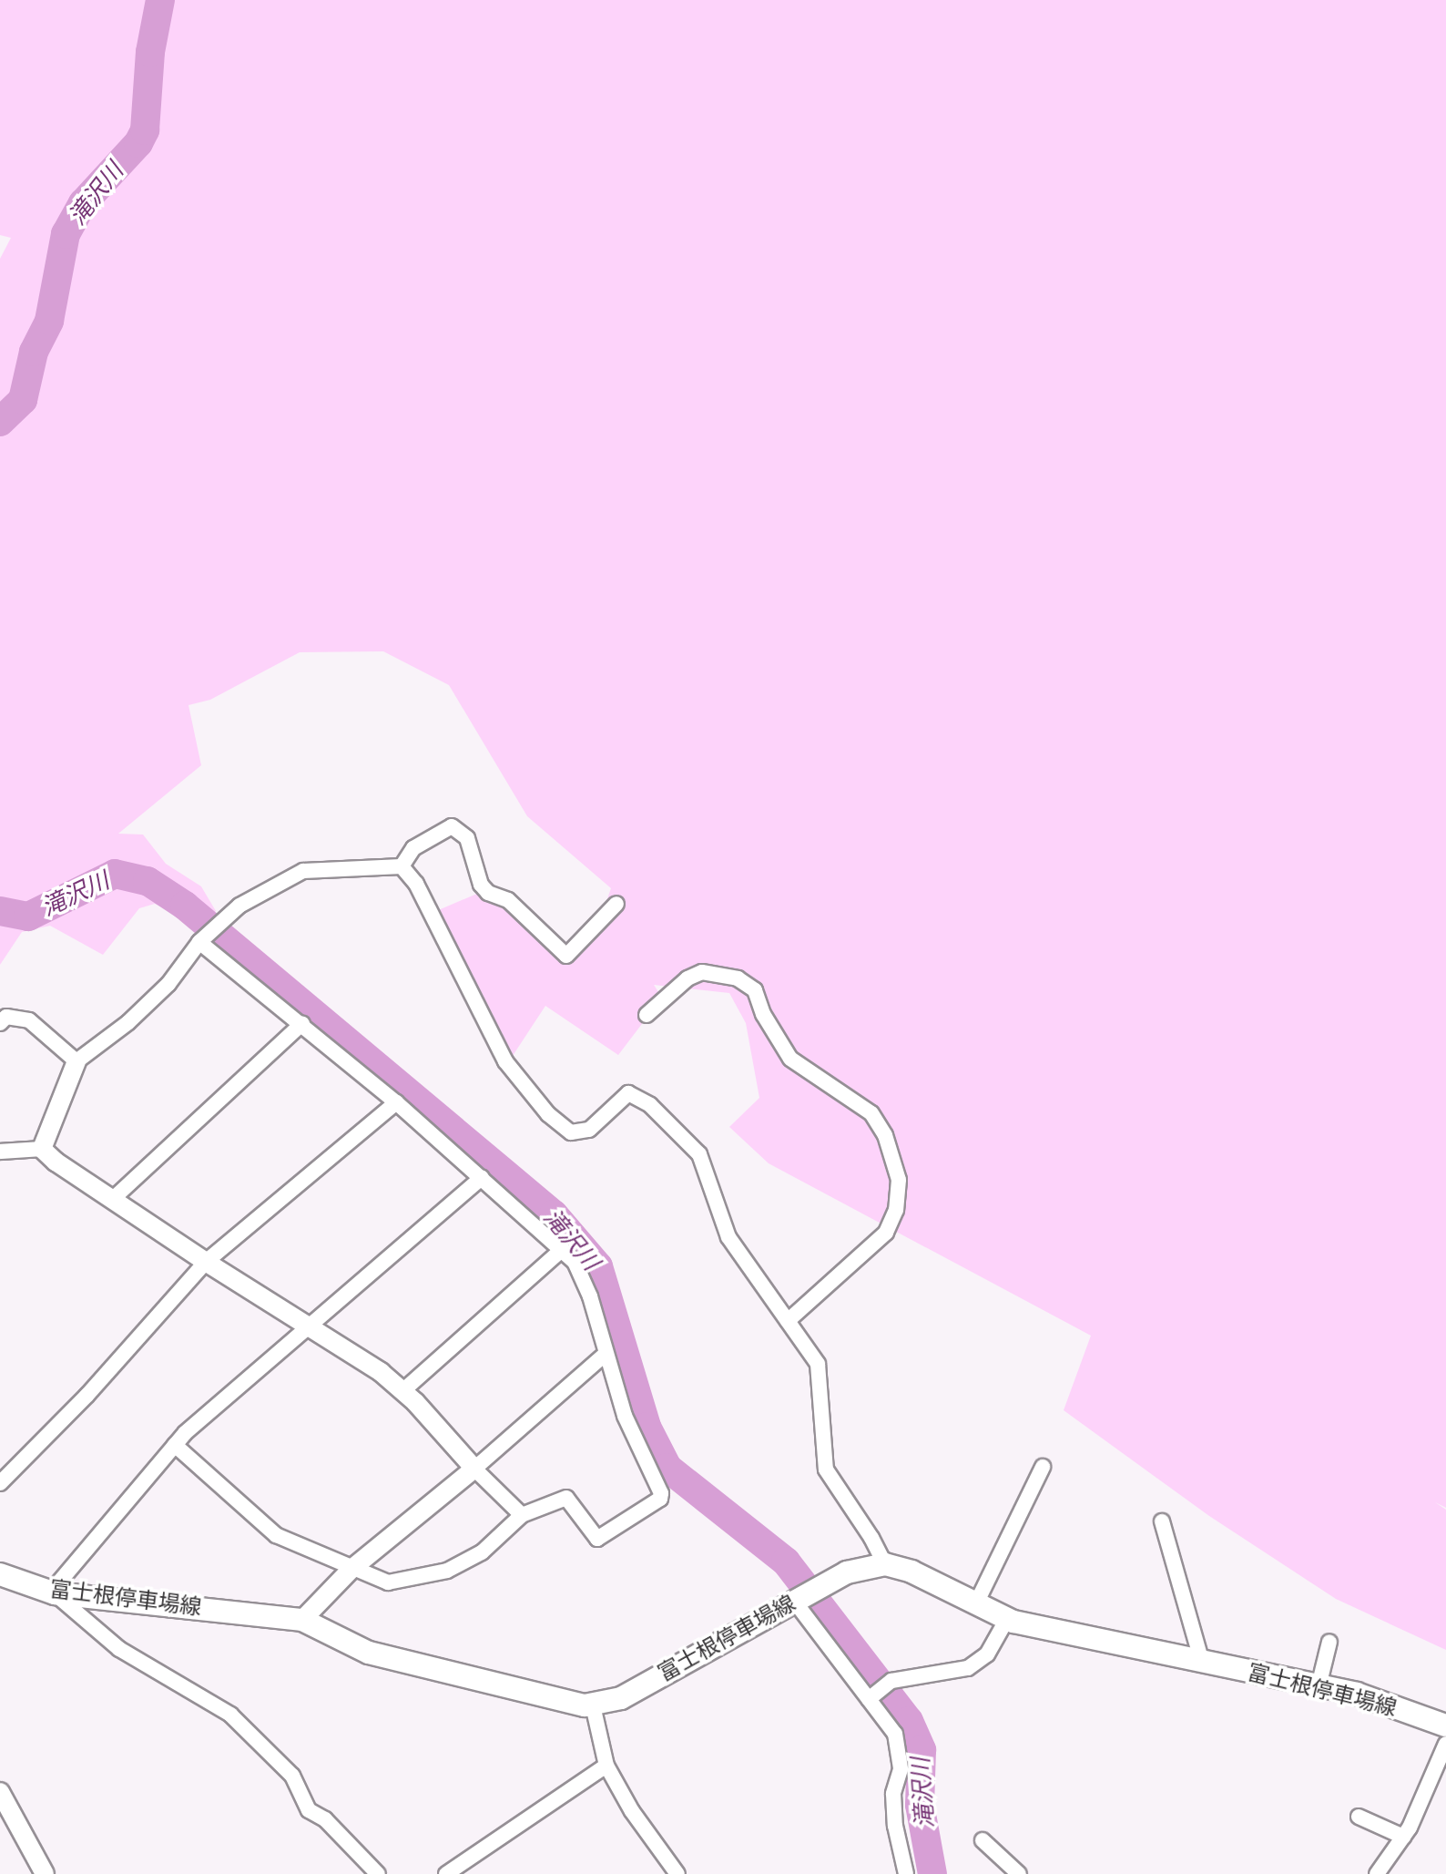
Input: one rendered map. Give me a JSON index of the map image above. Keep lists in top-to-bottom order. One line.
{"streets":{"main road":["富士根停車場線"]},"water":["滝沢川"]}
